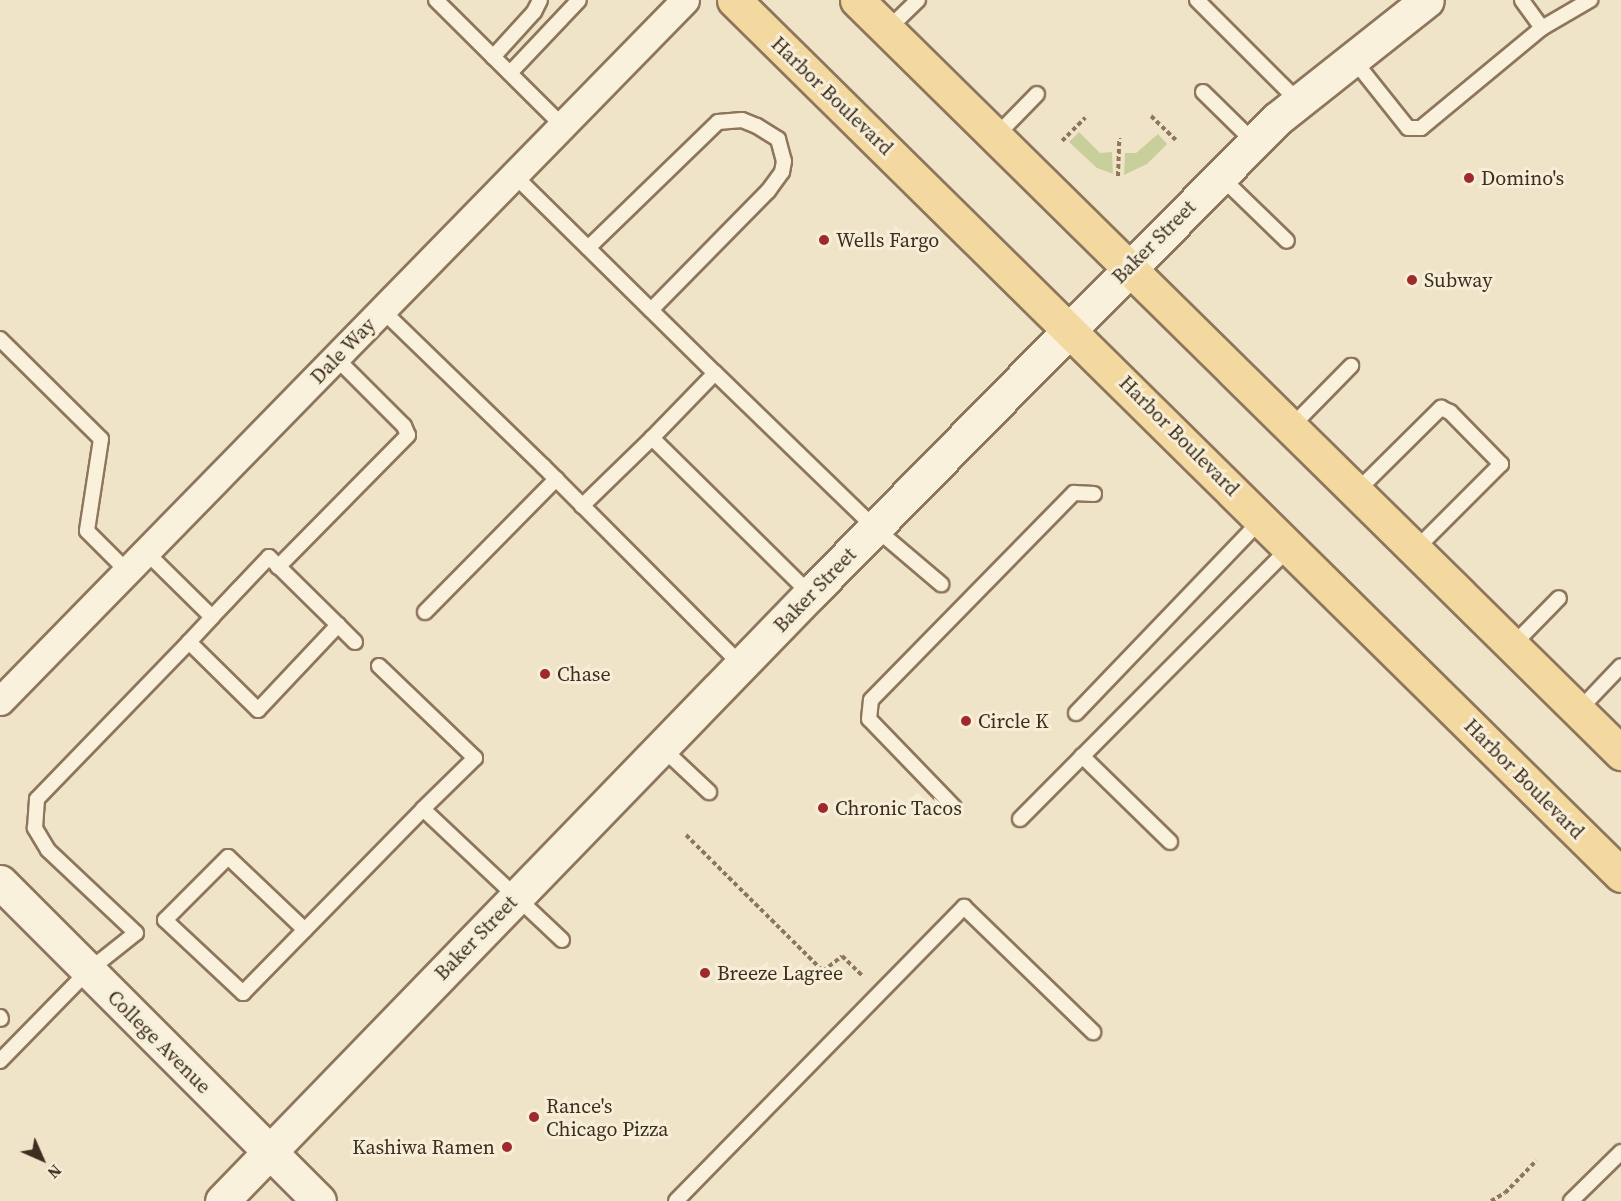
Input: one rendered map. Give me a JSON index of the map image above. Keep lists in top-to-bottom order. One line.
{"streets":{"main road":["Harbor Boulevard","Baker Street","College Avenue"],"street":["Dale Way"]},"crossings":[["Harbor Boulevard","Baker Street"],["Baker Street","College Avenue"]],"places":["Domino's","Wells Fargo","Subway","Chase","Circle K","Chronic Tacos","Breeze Lagree","Rance's Chicago Pizza","Kashiwa Ramen"],"north":"bottom right"}
